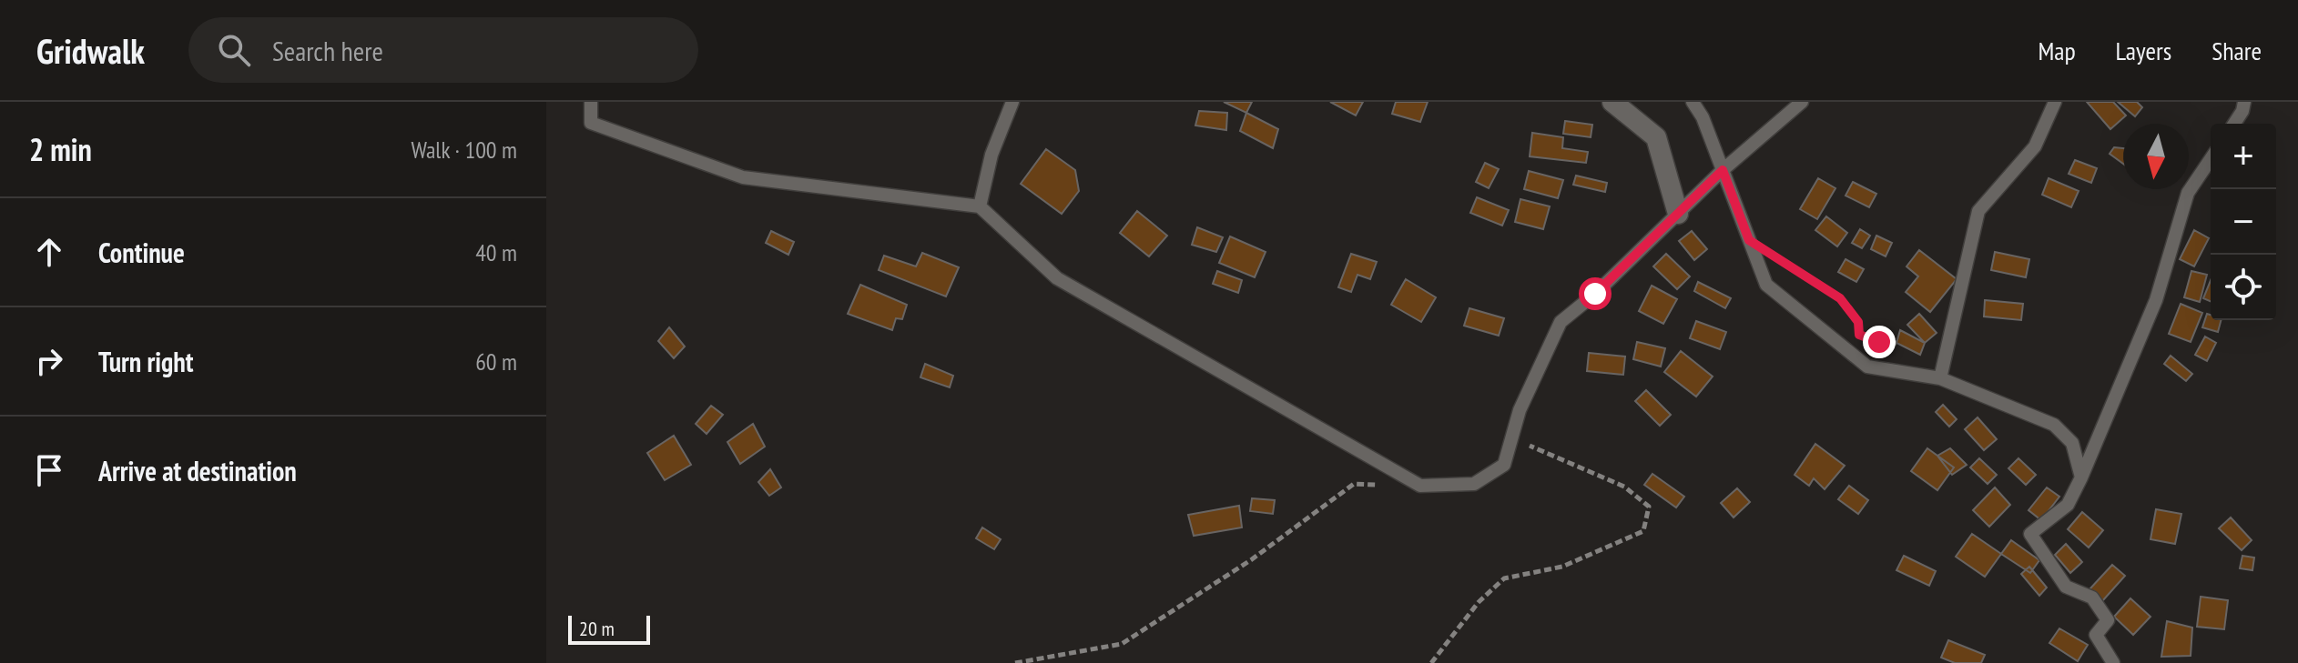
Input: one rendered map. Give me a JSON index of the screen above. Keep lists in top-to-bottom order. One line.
{"scale_bar":"20 m","north":"bottom","page":{"header":"Gridwalk","search":"Search here","nav":["Map","Layers","Share"],"heading":["2 min","Walk · 100 m"],"map_buttons":["+","−"],"list":[["Continue","40 m"],["Turn right","60 m"],"Arrive at destination"],"scale":"20 m"}}
